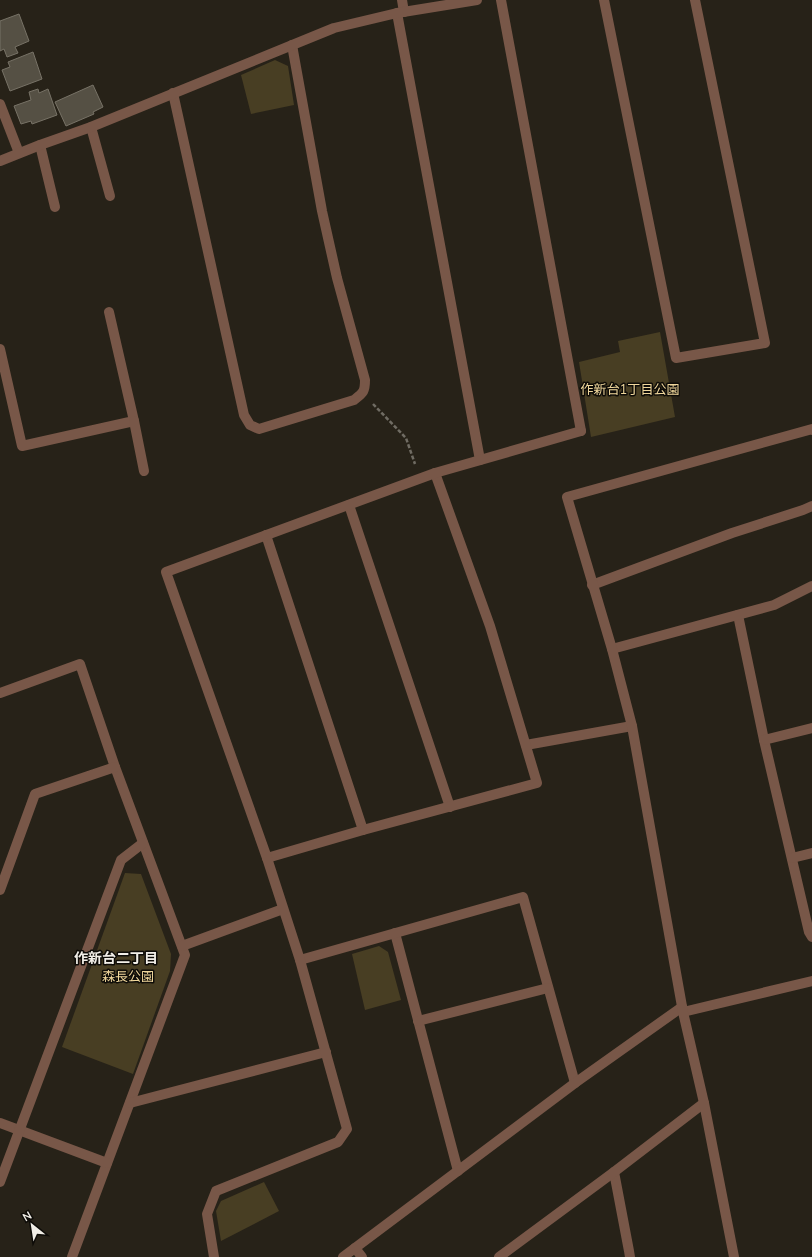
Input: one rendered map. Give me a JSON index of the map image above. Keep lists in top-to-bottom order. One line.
{"districts":["作新台二丁目"],"parks":["作新台1丁目公園","森長公園"],"north":"top left"}
